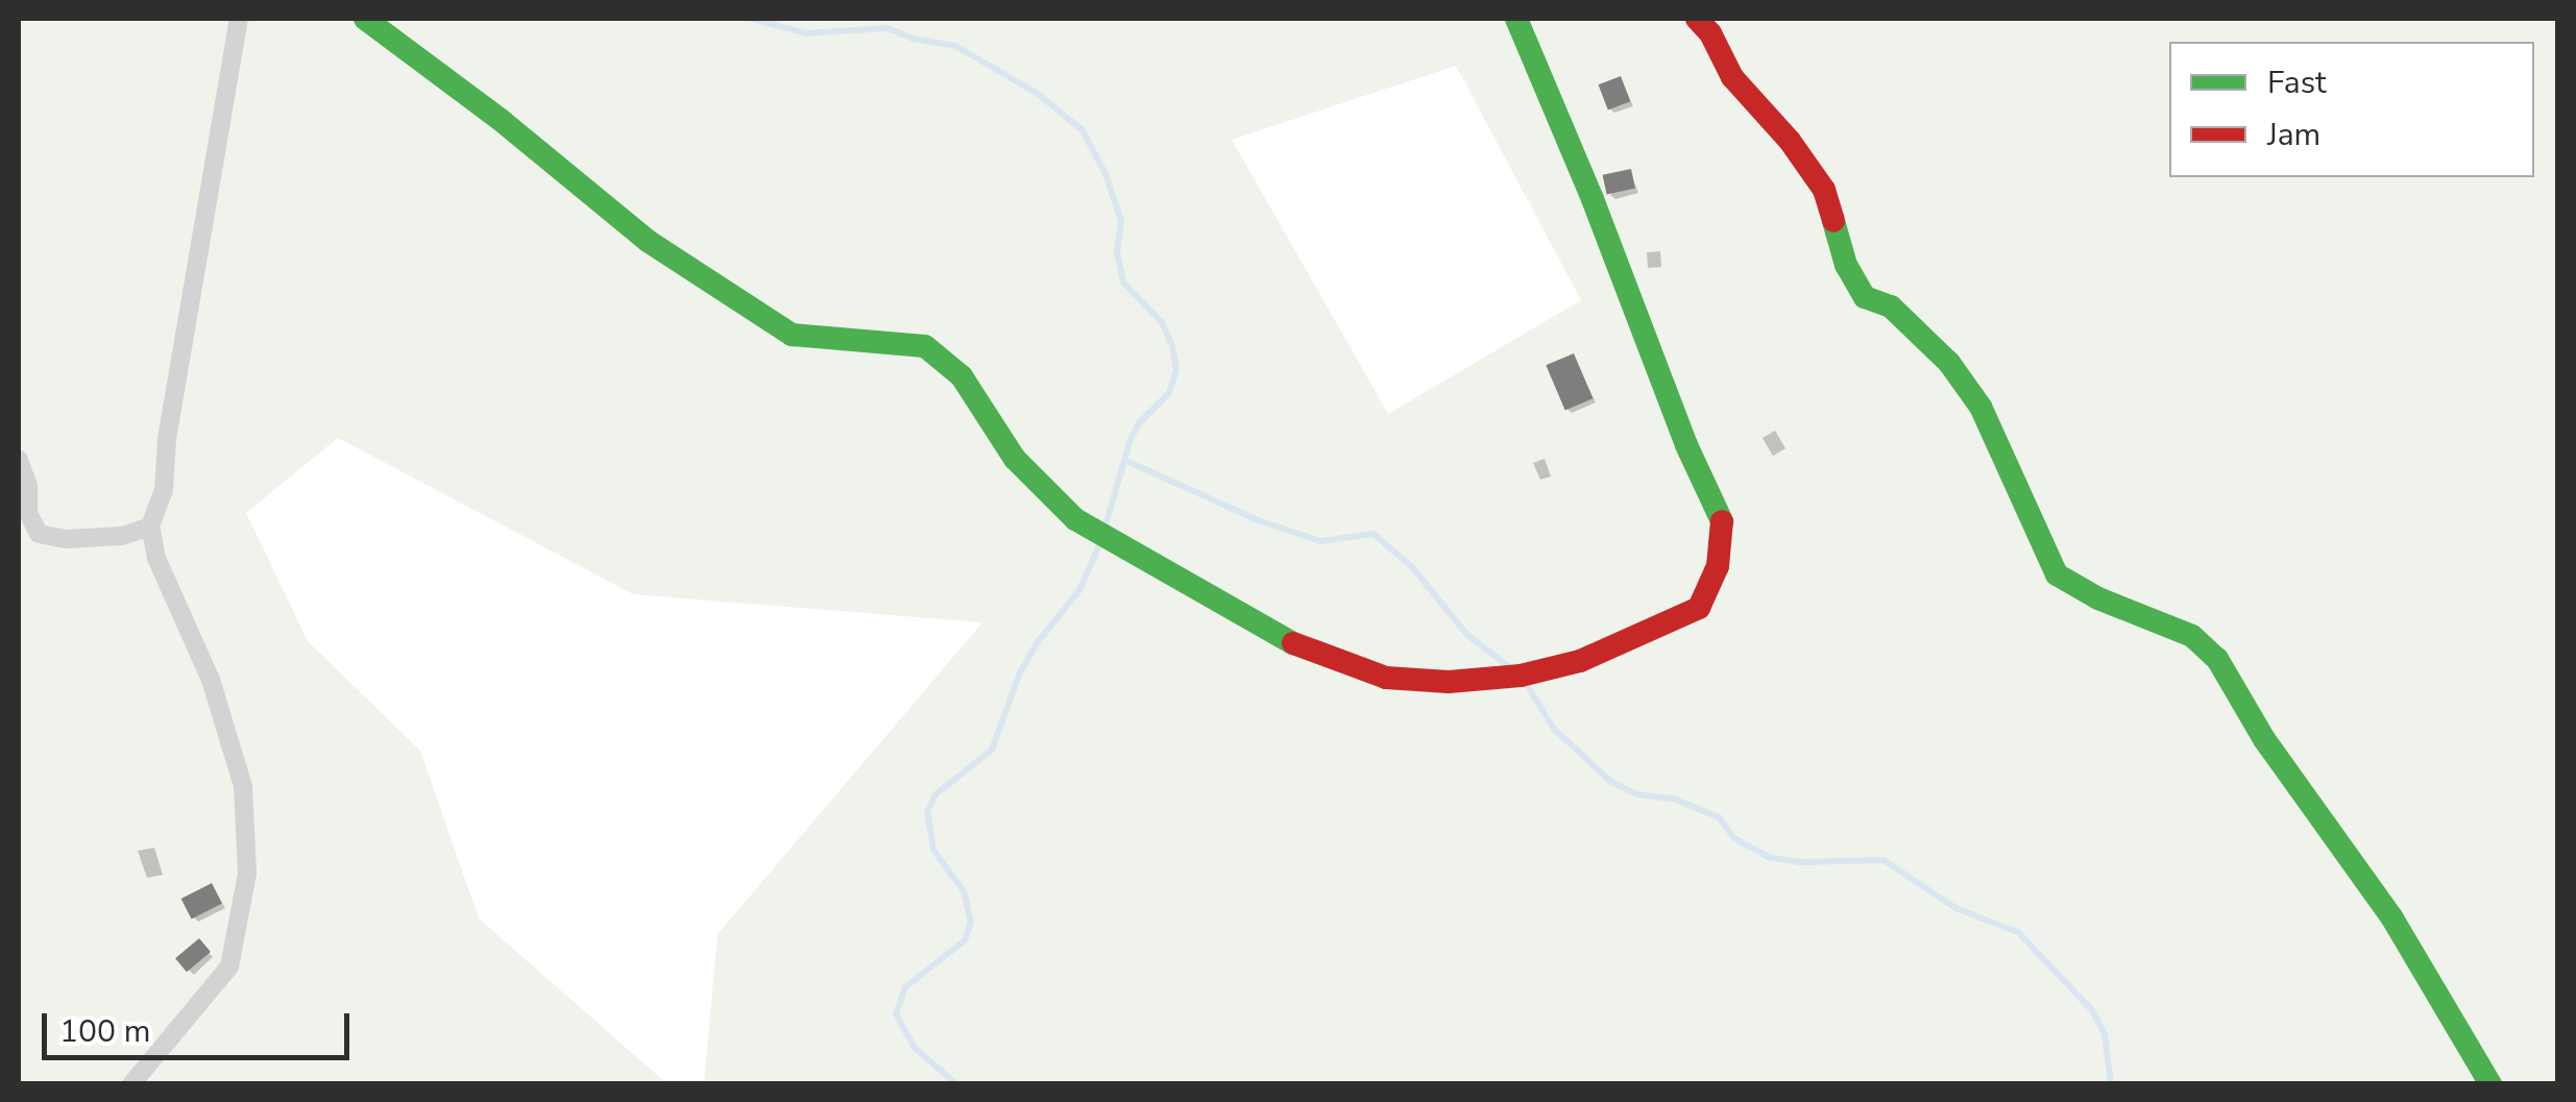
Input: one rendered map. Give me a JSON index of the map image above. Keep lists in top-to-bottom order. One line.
{"legend":["Fast","Jam"],"scale_bar":"100 m"}
